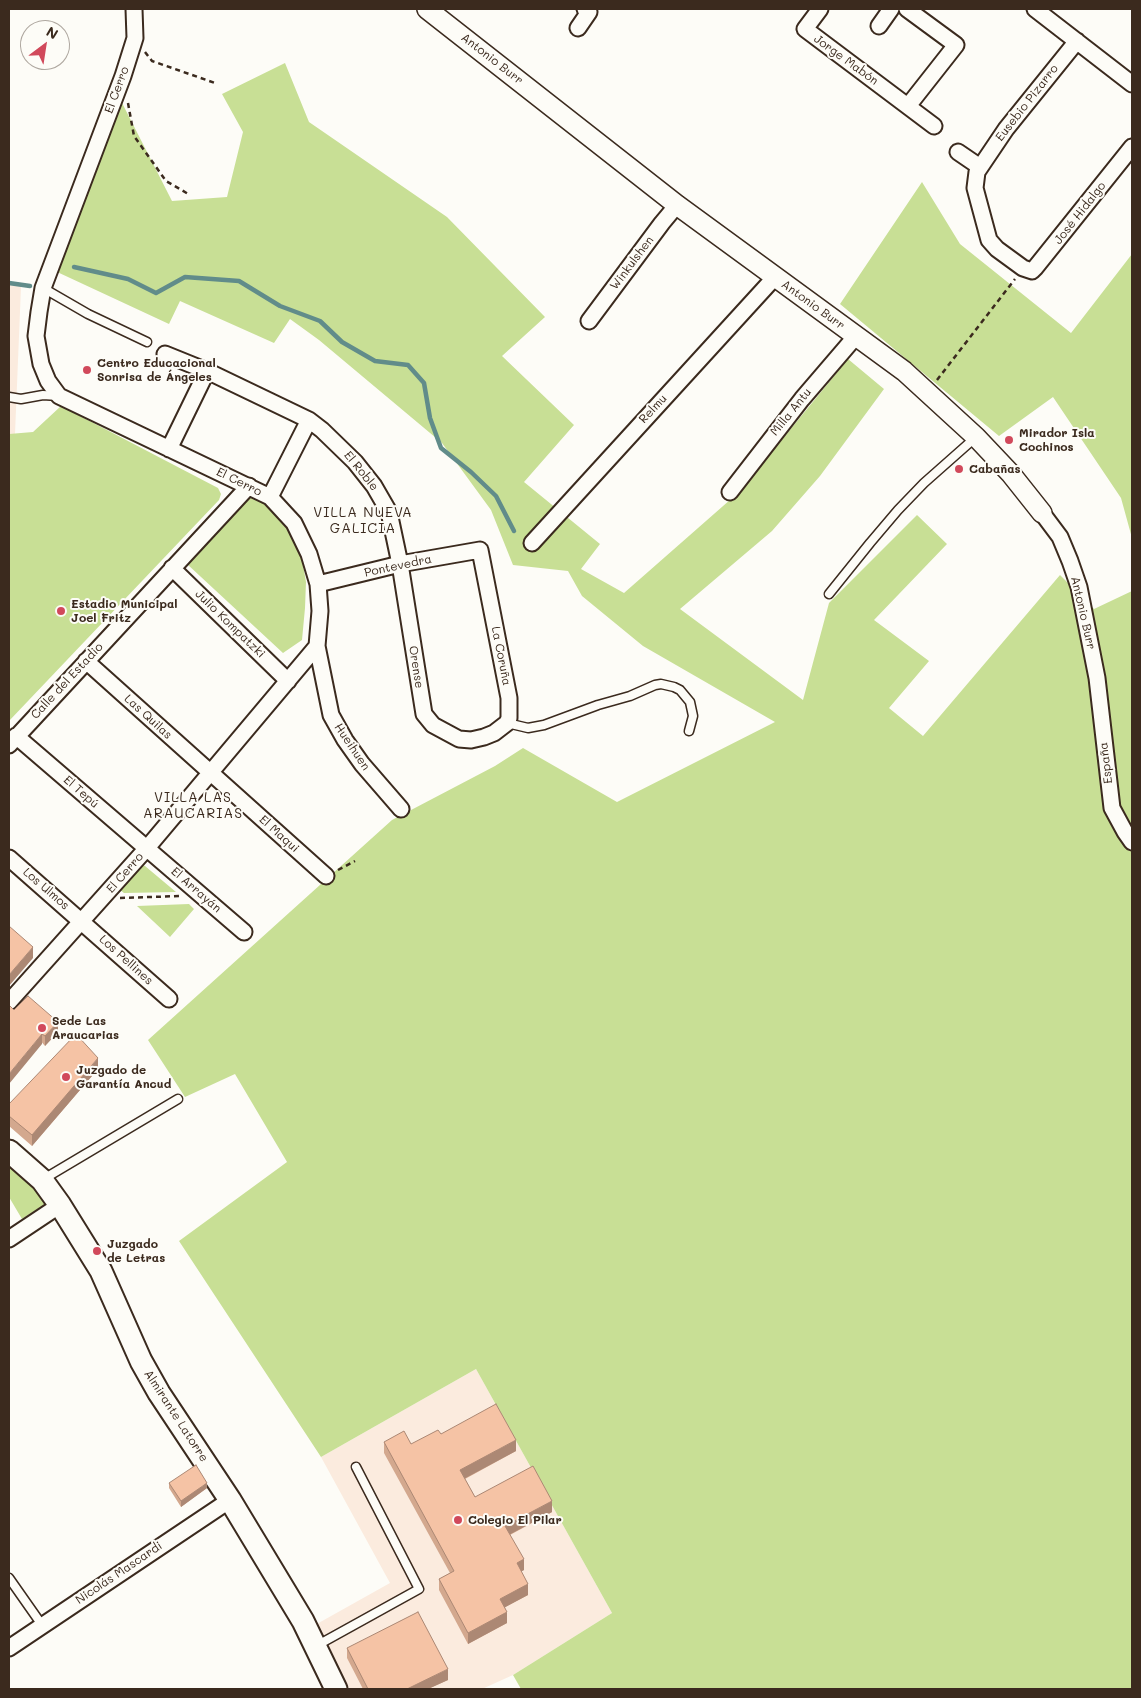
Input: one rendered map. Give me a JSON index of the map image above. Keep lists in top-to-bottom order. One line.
{"streets":{"main road":["Almirante Latorre"],"street":["Antonio Burr","Jorge Mabón","El Cerro","Eusebio Pizarro","José Hidalgo","Winkulshen","Relmu","Milla Antu","El Roble","Pontevedra","Julio Kompatzki","La Coruña","Orense","Calle del Estadio","Las Quilas","Hueihuen","España","El Tepú","El Maqui","Los Ulmos","El Arrayán","Los Pellines","Nicolás Mascardi"]},"crossings":[["Antonio Burr","Winkulshen"],["Antonio Burr","Relmu"],["Antonio Burr","Milla Antu"],["Antonio Burr","España"],["El Cerro","Pontevedra"],["El Cerro","Julio Kompatzki"],["El Cerro","Calle del Estadio"],["El Cerro","Las Quilas"],["El Cerro","Hueihuen"],["El Cerro","El Tepú"],["El Cerro","El Maqui"],["El Cerro","Los Ulmos"],["El Cerro","El Arrayán"],["El Cerro","Los Pellines"],["Eusebio Pizarro","José Hidalgo"],["El Roble","Pontevedra"],["El Roble","Orense"],["Pontevedra","La Coruña"],["Pontevedra","Orense"],["Julio Kompatzki","Calle del Estadio"],["La Coruña","Orense"],["Calle del Estadio","Las Quilas"],["Calle del Estadio","El Tepú"],["Las Quilas","El Maqui"],["El Tepú","El Arrayán"],["Los Ulmos","Los Pellines"],["Almirante Latorre","Nicolás Mascardi"]],"districts":["VILLA NUEVA GALICIA","VILLA LAS ARAUCARIAS"],"places":["Centro Educacional Sonrisa de Ángeles","Mirador Isla Cochinos","Cabañas","Estadio Municipal Joel Fritz","Sede Las Araucarias","Juzgado de Garantía Ancud","Juzgado de Letras","Colegio El Pilar"],"north":"top right"}
